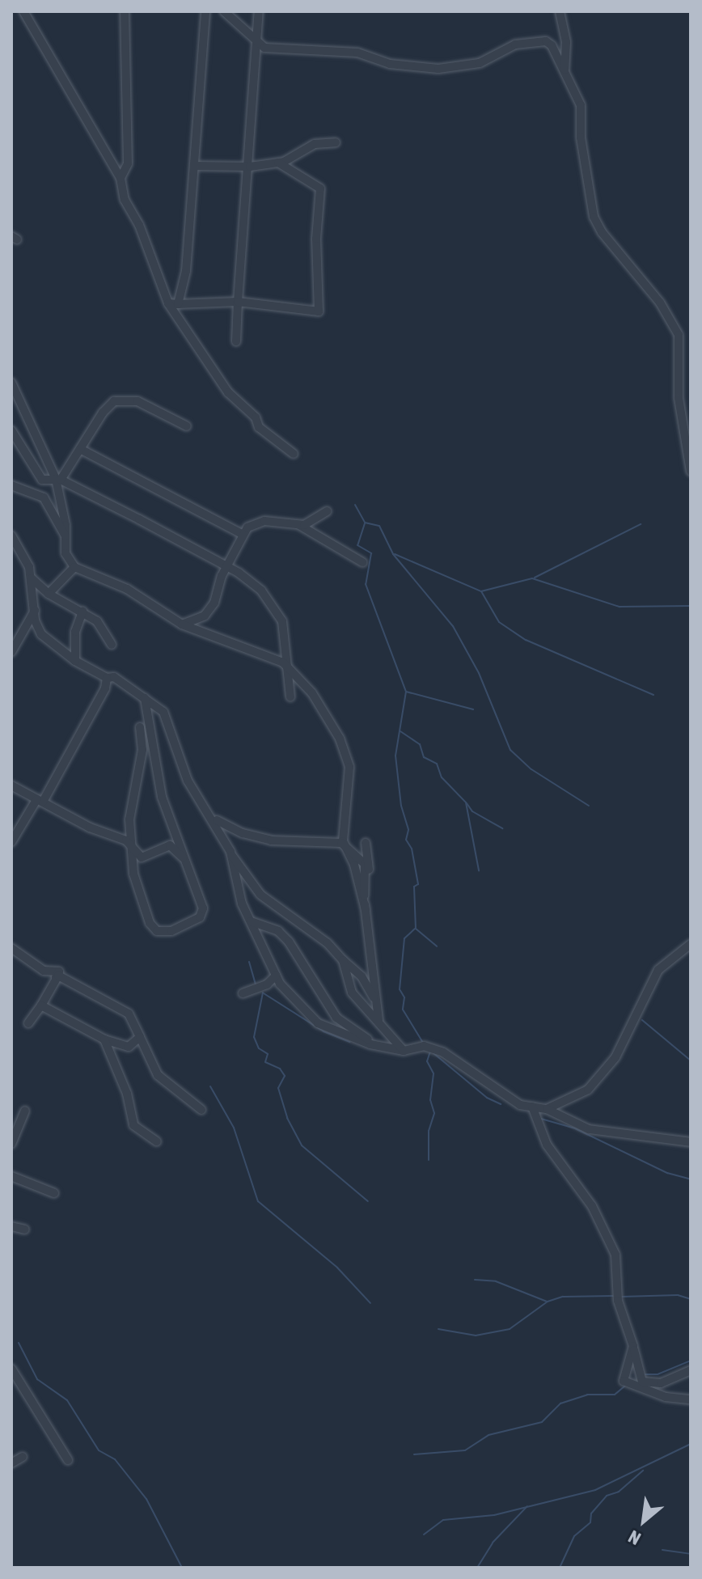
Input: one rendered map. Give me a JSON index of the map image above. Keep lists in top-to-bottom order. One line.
{"north":"bottom left"}
